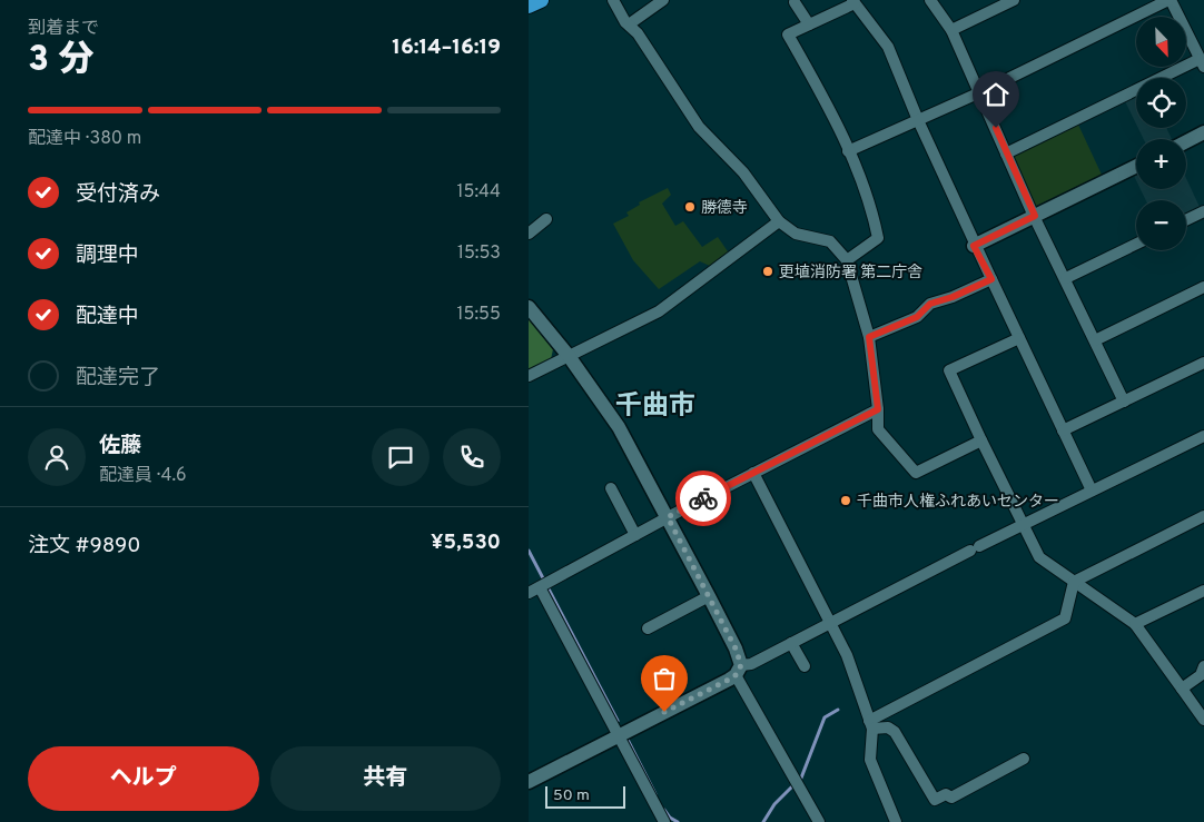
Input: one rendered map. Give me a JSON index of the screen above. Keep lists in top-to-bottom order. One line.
{"districts":["千曲市"],"places":["勝德寺","更埴消防署 第二庁舎","千曲市人権ふれあいセンター"],"scale_bar":"50 m","north":"bottom right","page":{"heading":["3 分","到着まで","16:14–16:19"],"panel":["佐藤","配達員 · 4.6","注文 #9890","¥5,530"],"map_buttons":["+","−"],"bar":"配達中 · 380 m","list":[["受付済み","15:44"],["調理中","15:53"],["配達中","15:55"],"配達完了"],"buttons":["ヘルプ","共有"],"scale":"50 m"}}
